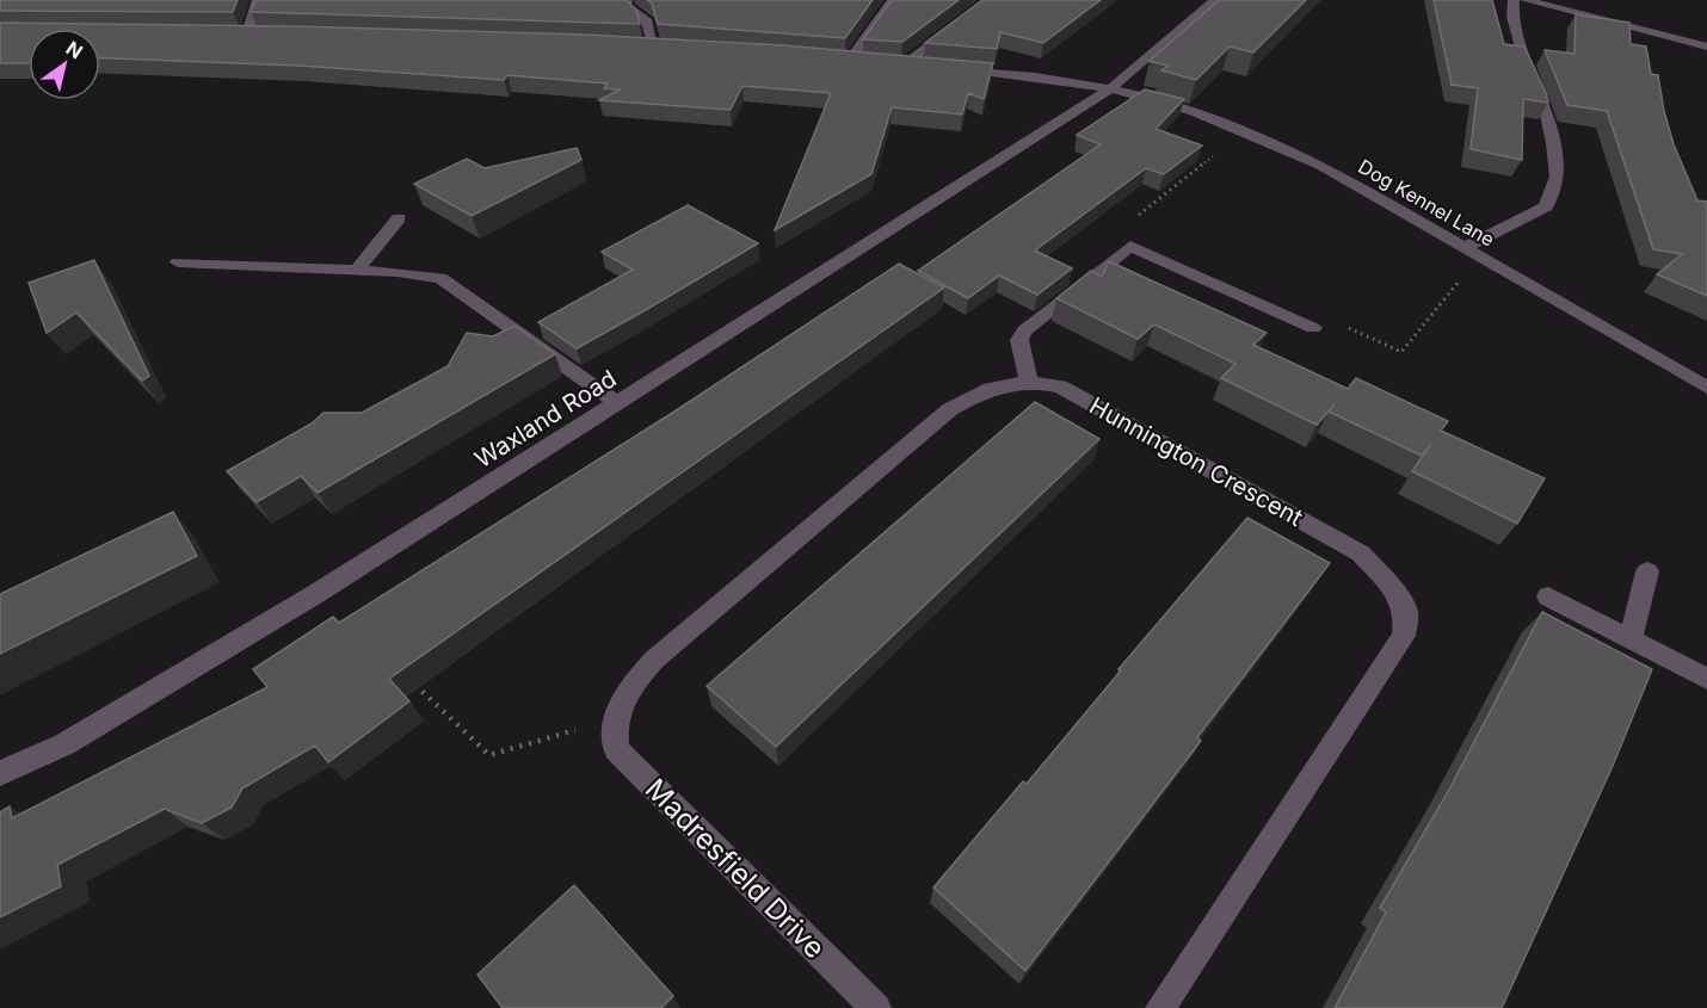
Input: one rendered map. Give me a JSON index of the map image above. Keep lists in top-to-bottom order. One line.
{"streets":{"street":["Dog Kennel Lane","Waxland Road","Hunnington Crescent","Madresfield Drive"]},"crossings":[["Dog Kennel Lane","Waxland Road"],["Hunnington Crescent","Madresfield Drive"]],"north":"top right"}
